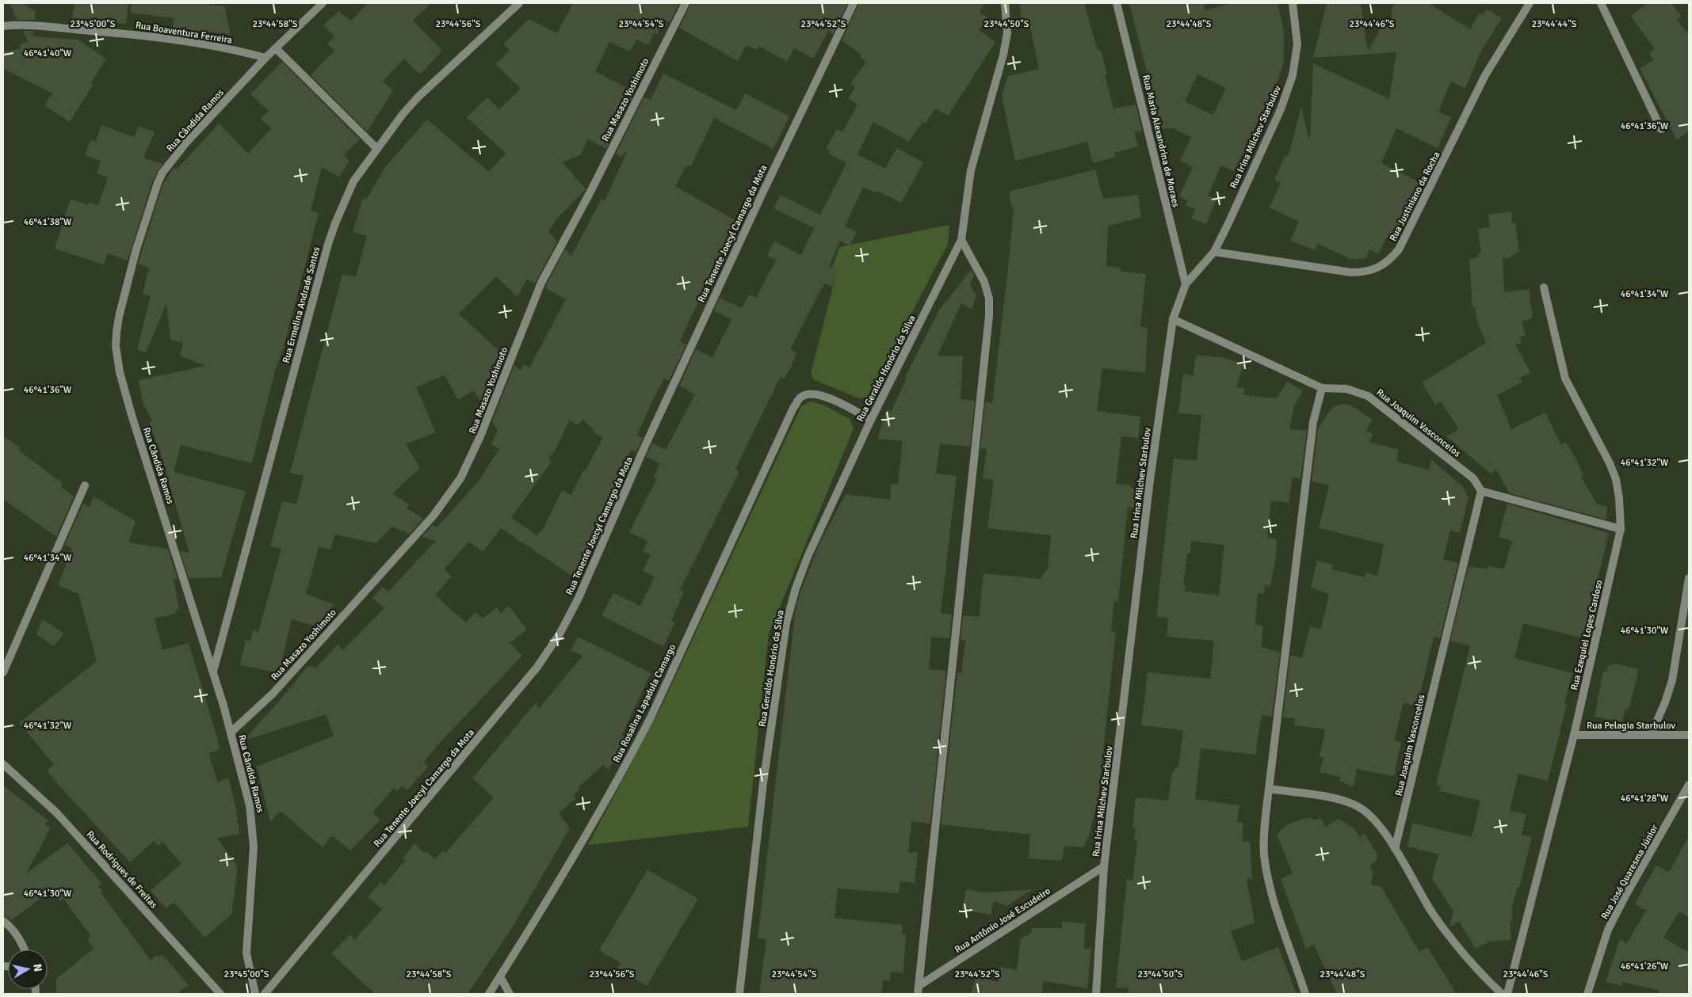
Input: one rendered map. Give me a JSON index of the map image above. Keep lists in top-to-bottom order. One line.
{"streets":{"street":["Rua Boaventura Ferreira","Rua Masazo Yoshimoto","Rua Cândida Ramos","Rua Irina Milchev Starbulov","Rua Maria Alexandrina de Moraes","Rua Justiniano da Rocha","Rua Tenente Joecyl Camargo da Mota","Rua Ermelina Andrade Santos","Rua Geraldo Honório da Silva","Rua Joaquim Vasconcelos","Rua Ezequiel Lopes Cardoso","Rua Rosalina Lapadula Camargo","Rua Pelagia Starbulov","Rua Rodrigues de Freitas","Rua José Quaresma Júnior","Rua Antônio José Escudeiro"]},"crossings":[["Rua Boaventura Ferreira","Rua Cândida Ramos"],["Rua Masazo Yoshimoto","Rua Cândida Ramos"],["Rua Cândida Ramos","Rua Ermelina Andrade Santos"],["Rua Irina Milchev Starbulov","Rua Maria Alexandrina de Moraes"],["Rua Irina Milchev Starbulov","Rua Justiniano da Rocha"],["Rua Irina Milchev Starbulov","Rua Antônio José Escudeiro"],["Rua Geraldo Honório da Silva","Rua Rosalina Lapadula Camargo"],["Rua Ezequiel Lopes Cardoso","Rua Pelagia Starbulov"]],"north":"right","coordinates":["23°45'00\"S","23°44'58\"S","23°44'56\"S","23°44'54\"S","23°44'52\"S","23°44'50\"S","23°44'48\"S","23°44'46\"S","23°44'44\"S","46°41'40\"W","46°41'36\"W","46°41'38\"W","46°41'34\"W","46°41'32\"W","46°41'30\"W","46°41'28\"W","46°41'26\"W"]}
